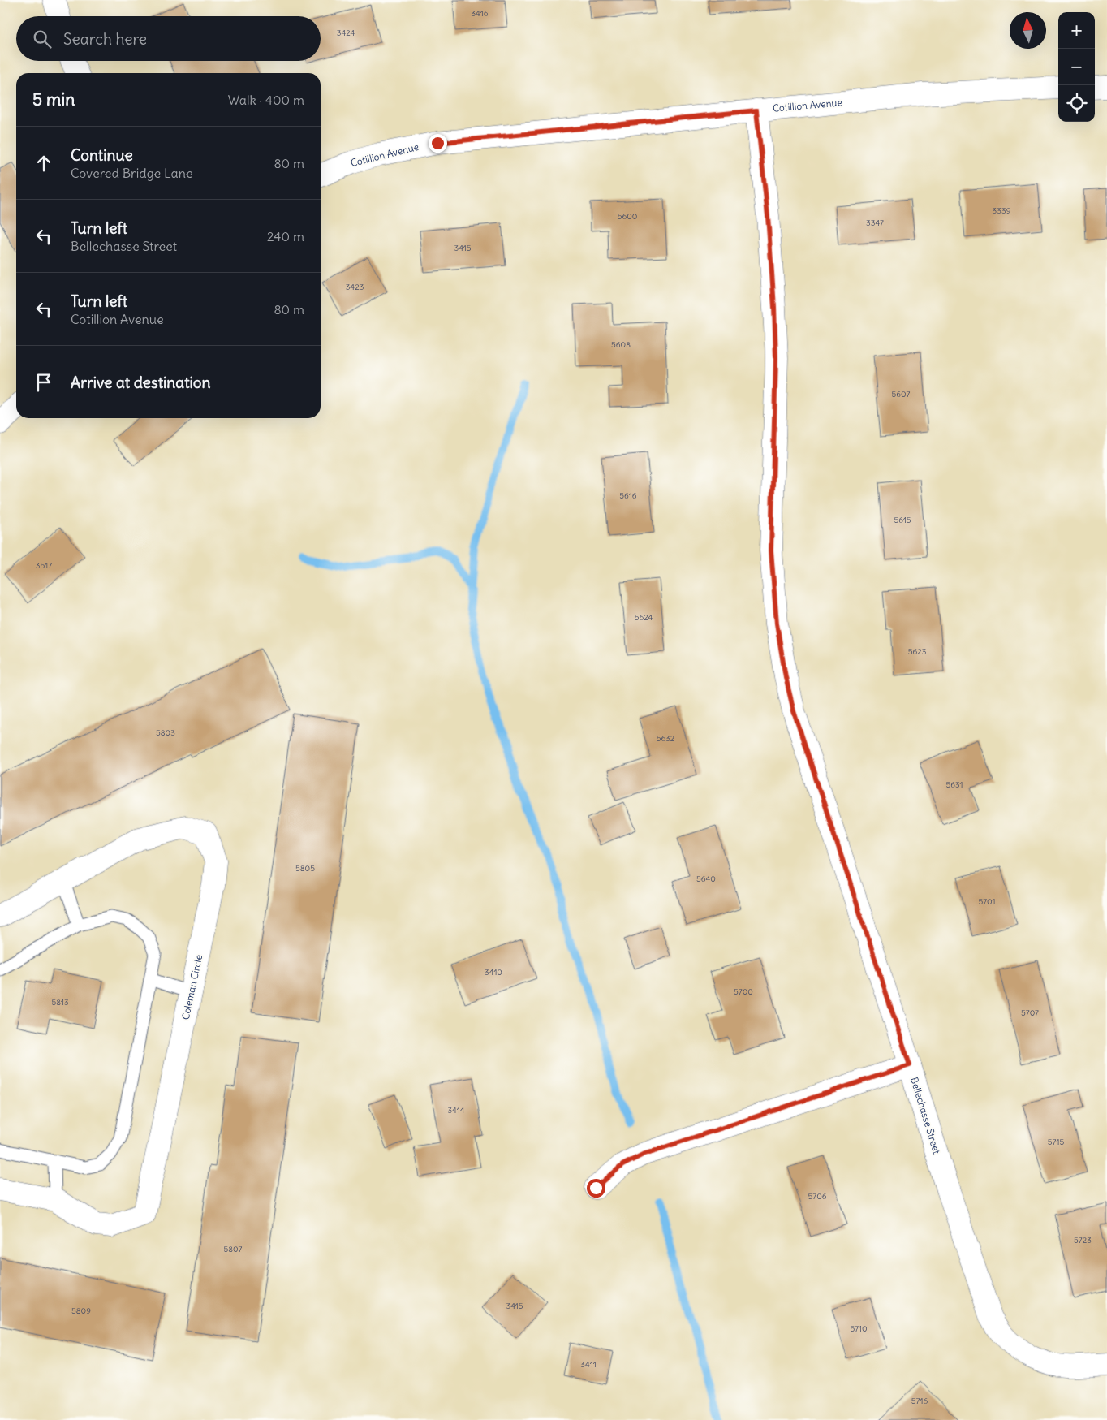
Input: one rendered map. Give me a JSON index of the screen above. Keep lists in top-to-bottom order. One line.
{"streets":{"street":["Cotillion Avenue","Coleman Circle","Bellechasse Street"]},"crossings":[["Cotillion Avenue","Bellechasse Street"]],"house_numbers":["3416","3424","3339","5600","3347","3415","3423","5608","5607","5616","5615","3517","5624","5623","5803","5632","5631","5805","5640","5701","3410","5700","5813","5707","3414","5715","5706","5723","5807","3415","5809","5710","3411","5716"],"north":"top","page":{"map_buttons":["+","−"],"search":"Search here","heading":["5 min","Walk · 400 m"],"list":[["Continue","Covered Bridge Lane","80 m"],["Turn left","Bellechasse Street","240 m"],["Turn left","Cotillion Avenue","80 m"],"Arrive at destination"]}}
